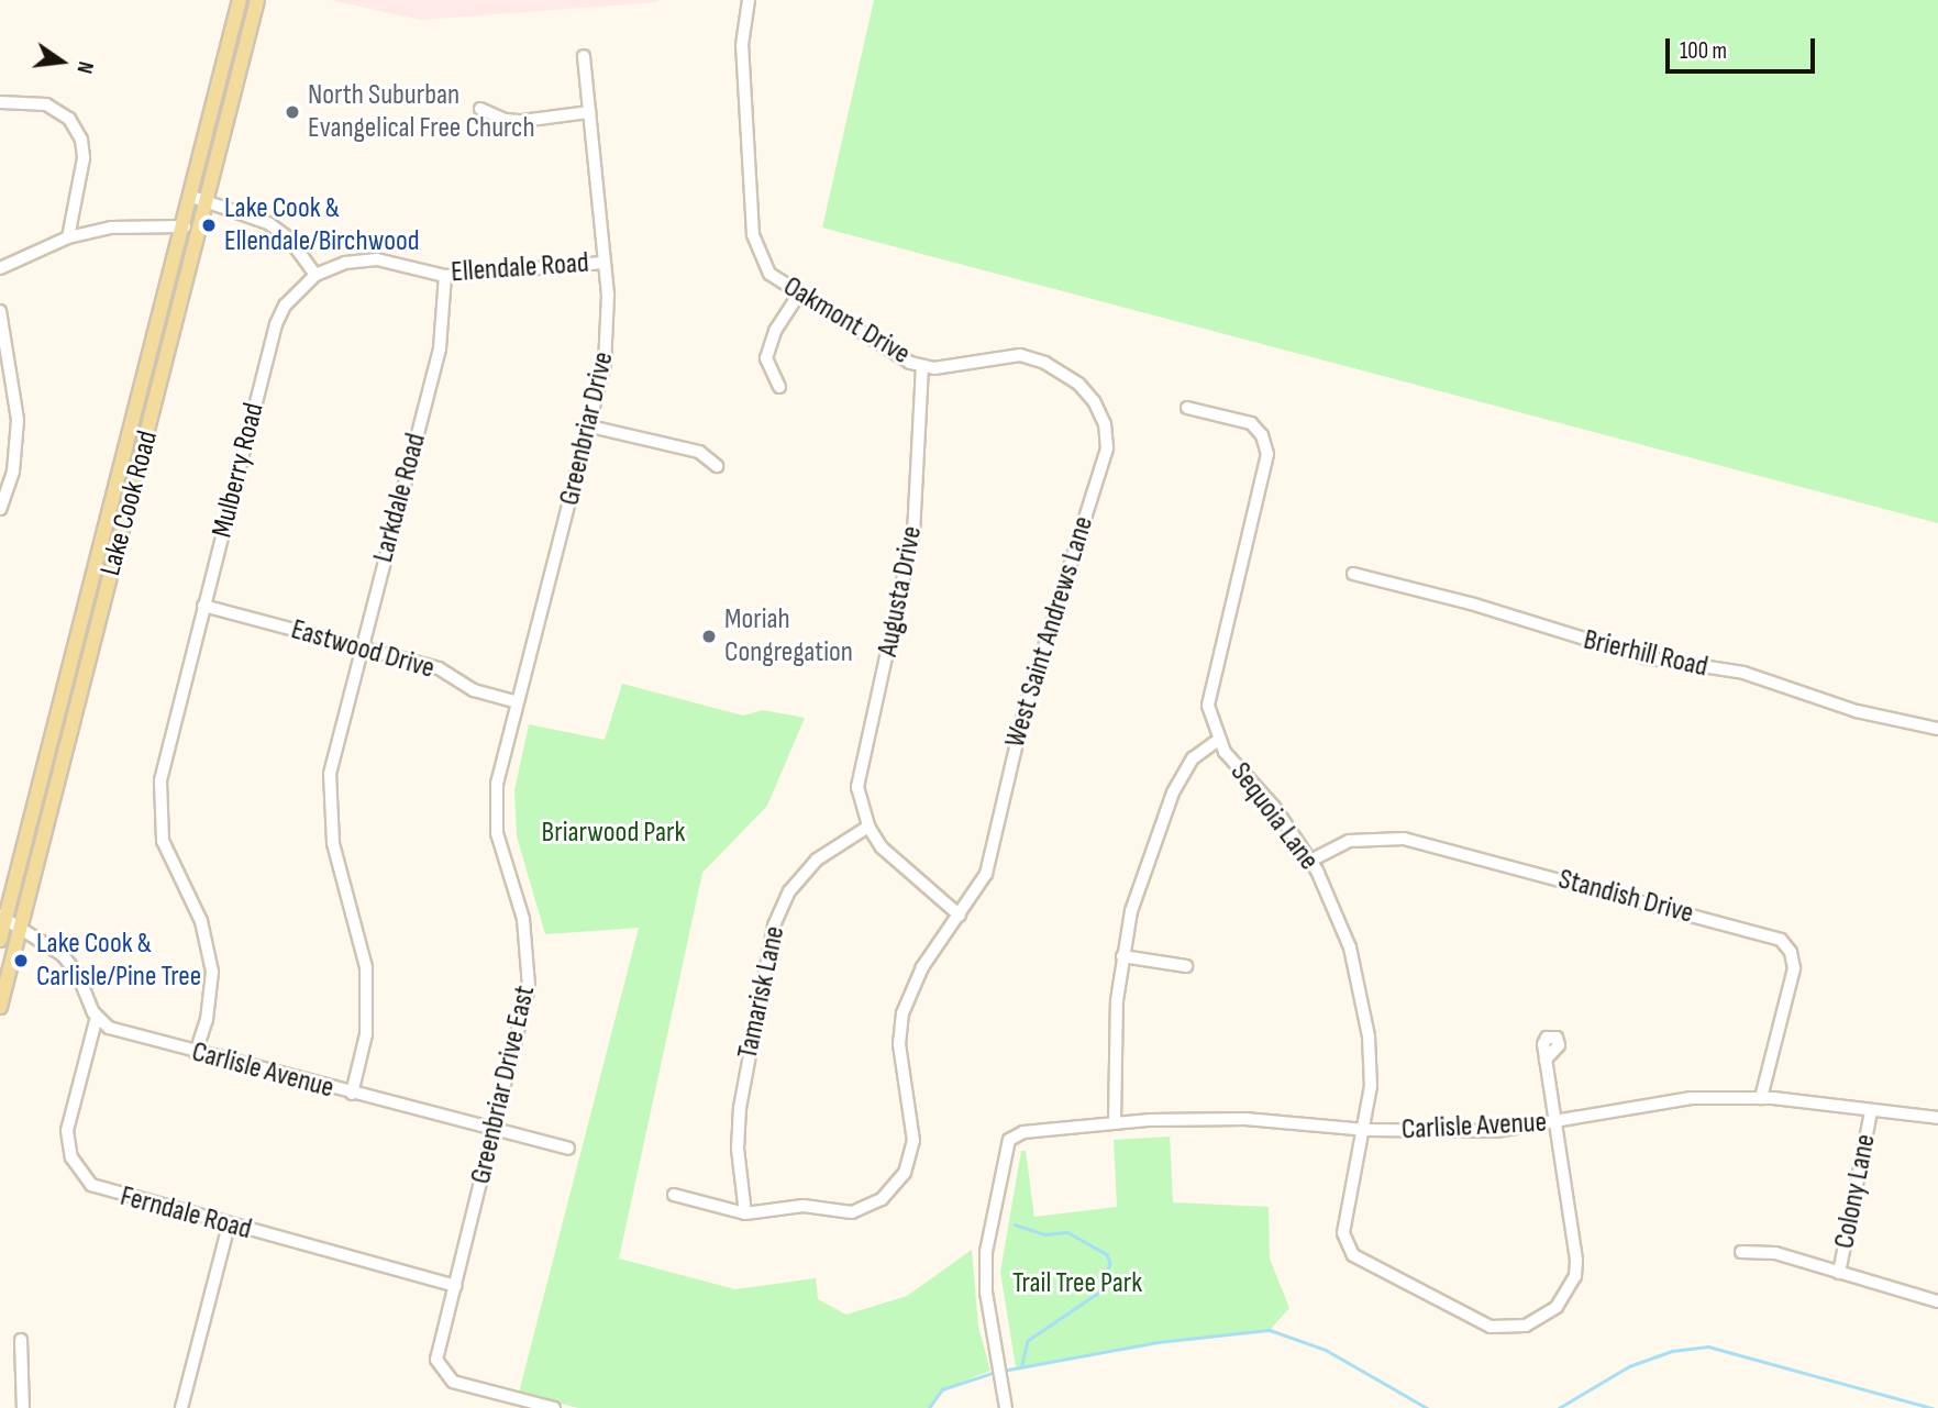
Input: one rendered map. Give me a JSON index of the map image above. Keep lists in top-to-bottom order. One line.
{"streets":{"main road":["Lake Cook Road"],"street":["Ellendale Road","Oakmont Drive","Greenbriar Drive","Mulberry Road","Larkdale Road","Augusta Drive","West Saint Andrews Lane","Eastwood Drive","Brierhill Road","Sequoia Lane","Standish Drive","Tamarisk Lane","Carlisle Avenue","Greenbriar Drive East","Colony Lane","Ferndale Road"]},"crossings":[["Ellendale Road","Greenbriar Drive"],["Ellendale Road","Mulberry Road"],["Ellendale Road","Larkdale Road"],["Oakmont Drive","Augusta Drive"],["Oakmont Drive","West Saint Andrews Lane"],["Greenbriar Drive","Eastwood Drive"],["Greenbriar Drive","Greenbriar Drive East"],["Mulberry Road","Eastwood Drive"],["Mulberry Road","Carlisle Avenue"],["Larkdale Road","Eastwood Drive"],["Larkdale Road","Carlisle Avenue"],["Augusta Drive","Tamarisk Lane"],["West Saint Andrews Lane","Tamarisk Lane"],["Sequoia Lane","Standish Drive"],["Sequoia Lane","Carlisle Avenue"],["Standish Drive","Carlisle Avenue"],["Carlisle Avenue","Greenbriar Drive East"],["Carlisle Avenue","Colony Lane"],["Carlisle Avenue","Ferndale Road"],["Greenbriar Drive East","Ferndale Road"]],"parks":["Briarwood Park","Trail Tree Park"],"places":["North Suburban Evangelical Free Church","Lake Cook & Ellendale/Birchwood","Moriah Congregation","Lake Cook & Carlisle/Pine Tree"],"scale_bar":"100 m","north":"right"}
